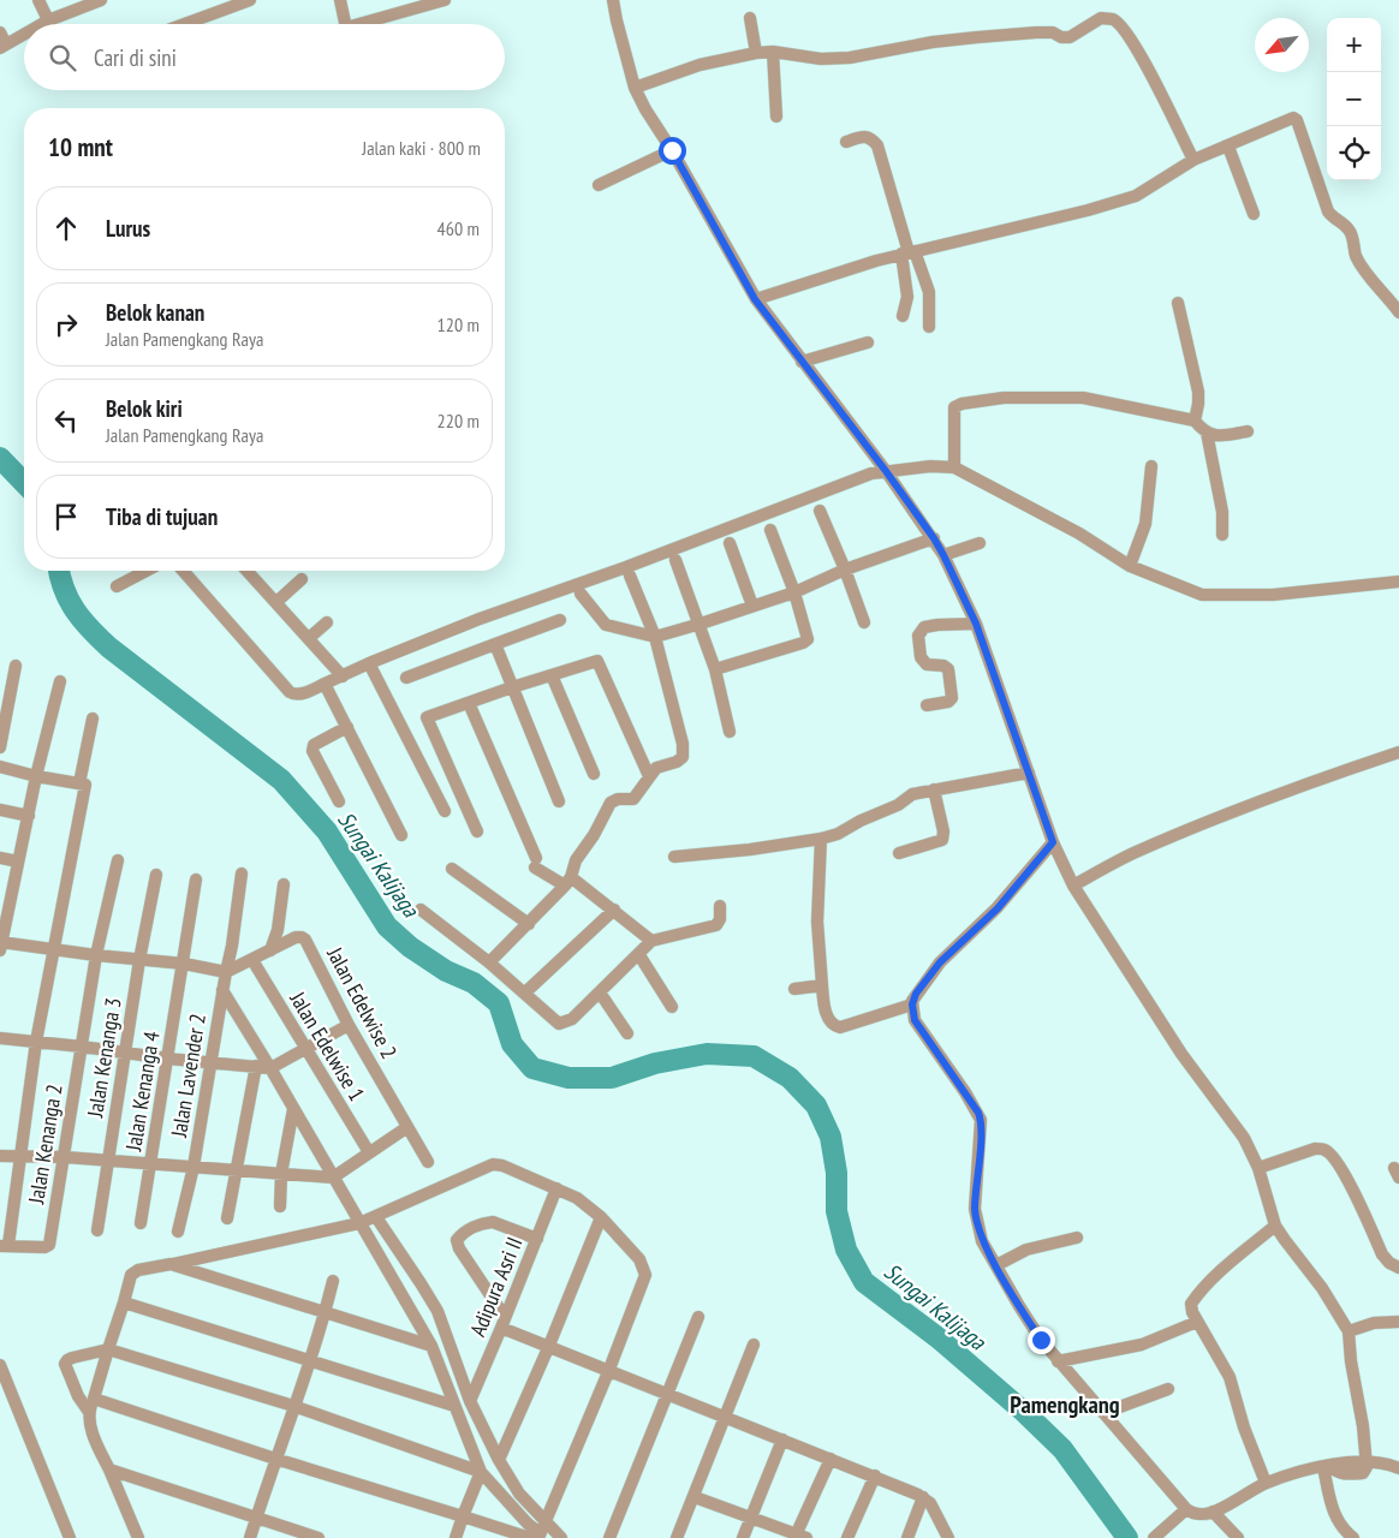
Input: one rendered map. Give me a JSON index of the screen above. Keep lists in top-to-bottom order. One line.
{"streets":{"street":["Jalan Edelwise 2","Jalan Edelwise 1","Jalan Kenanga 3","Jalan Lavender 2","Jalan Kenanga 4","Jalan Kenanga 2","Adipura Asri II"]},"crossings":[["Jalan Edelwise 2","Jalan Edelwise 1"],["Jalan Edelwise 2","Jalan Lavender 2"]],"districts":["Pamengkang"],"water":["Sungai Kalijaga"],"north":"bottom left","page":{"map_buttons":["+","−"],"search":"Cari di sini","heading":["10 mnt","Jalan kaki · 800 m"],"list":[["Lurus","460 m"],["Belok kanan","Jalan Pamengkang Raya","120 m"],["Belok kiri","Jalan Pamengkang Raya","220 m"],"Tiba di tujuan"]}}
